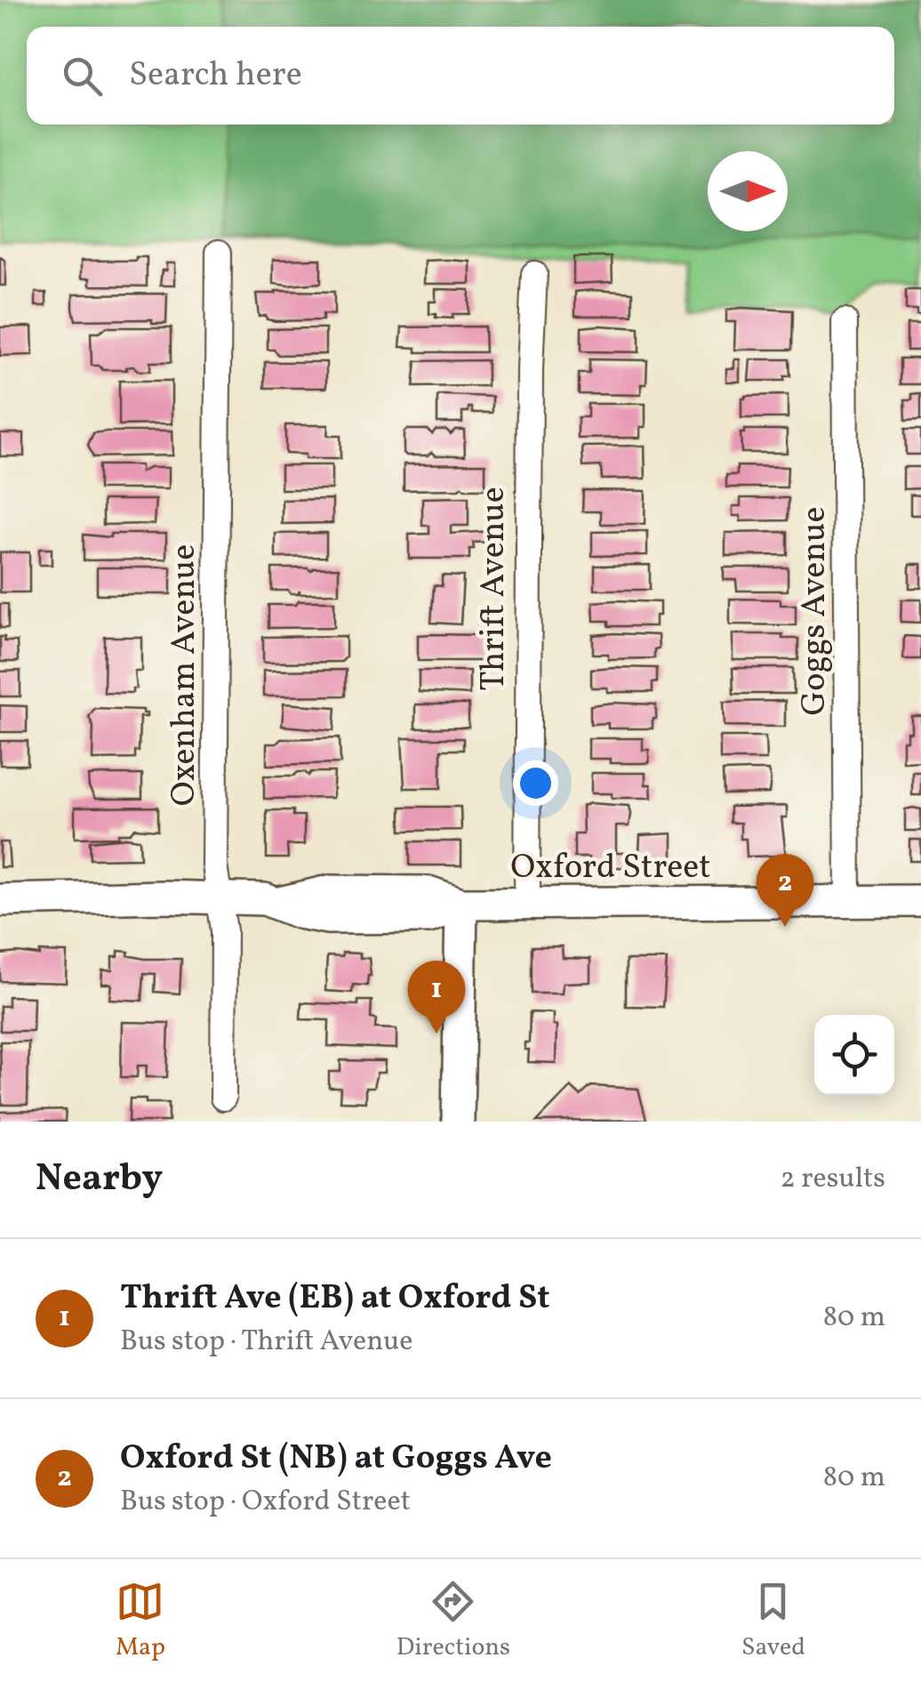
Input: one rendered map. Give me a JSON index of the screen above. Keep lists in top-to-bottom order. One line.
{"streets":{"street":["Thrift Avenue","Goggs Avenue","Oxenham Avenue","Oxford Street"]},"crossings":[["Thrift Avenue","Oxford Street"],["Goggs Avenue","Oxford Street"],["Oxenham Avenue","Oxford Street"]],"north":"right","page":{"search":"Search here","pins":["2","1"],"heading":["Nearby","2 results"],"list":[{"mark":"1","name":"Thrift Ave (EB) at Oxford St","note":"Bus stop · Thrift Avenue","value":"80 m"},{"mark":"2","name":"Oxford St (NB) at Goggs Ave","note":"Bus stop · Oxford Street","value":"80 m"}],"nav":["Map","Directions","Saved"]}}
